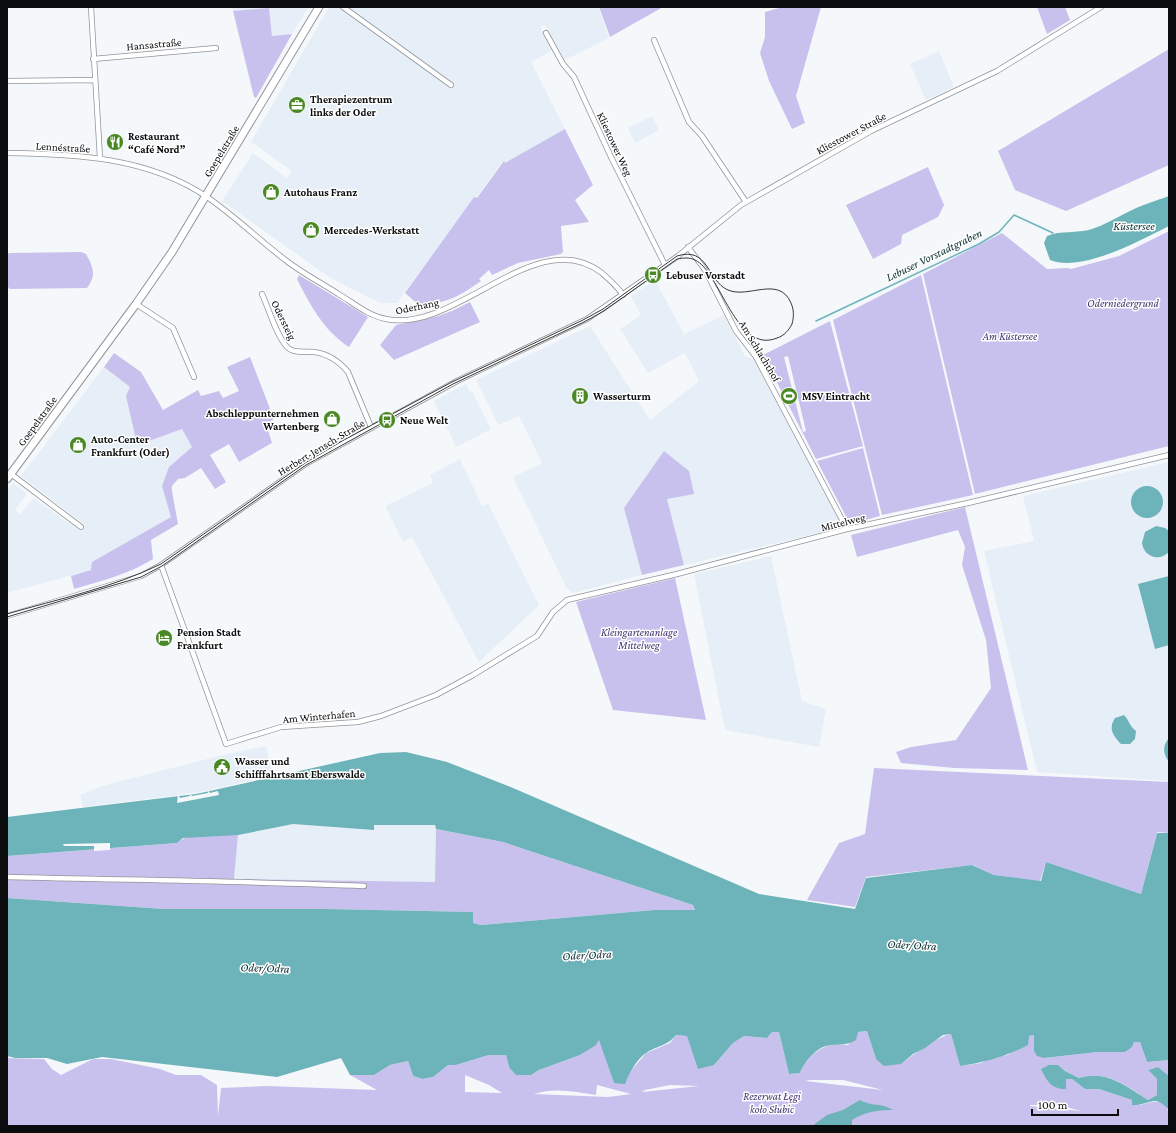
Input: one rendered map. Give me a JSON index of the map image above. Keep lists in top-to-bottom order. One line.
{"streets":{"street":["Hansastraße","Kliestower Straße","Kliestower Weg","Lennéstraße","Goepelstraße","Oderhang","Odersteig","Am Schlachthof","Herbert-Jensch-Straße","Mittelweg","Am Winterhafen"]},"crossings":[["Kliestower Straße","Kliestower Weg"],["Kliestower Straße","Oderhang"],["Kliestower Straße","Am Schlachthof"],["Kliestower Straße","Herbert-Jensch-Straße"],["Lennéstraße","Goepelstraße"],["Lennéstraße","Oderhang"],["Goepelstraße","Oderhang"],["Oderhang","Herbert-Jensch-Straße"],["Odersteig","Herbert-Jensch-Straße"],["Am Schlachthof","Mittelweg"],["Herbert-Jensch-Straße","Am Winterhafen"],["Mittelweg","Am Winterhafen"]],"water":["Küstersee","Lebuser Vorstadtgraben","Oder/Odra"],"parks":["Oderniedergrund","Am Küstersee","Kleingartenanlage Mittelweg","Rezerwat Łęgi koło Słubic"],"places":{"office":["Therapiezentrum links der Oder"],"restaurant":["Restaurant “Café Nord”"],"shop":["Autohaus Franz","Mercedes-Werkstatt","Abschleppunternehmen Wartenberg","Auto-Center Frankfurt (Oder)"],"bus stop":["Lebuser Vorstadt","Neue Welt"],"building":["Wasserturm"],"sports":["MSV Eintracht"],"hotel":["Pension Stadt Frankfurt"],"public building":["Wasser und Schifffahrtsamt Eberswalde"]},"scale_bar":"100 m"}
